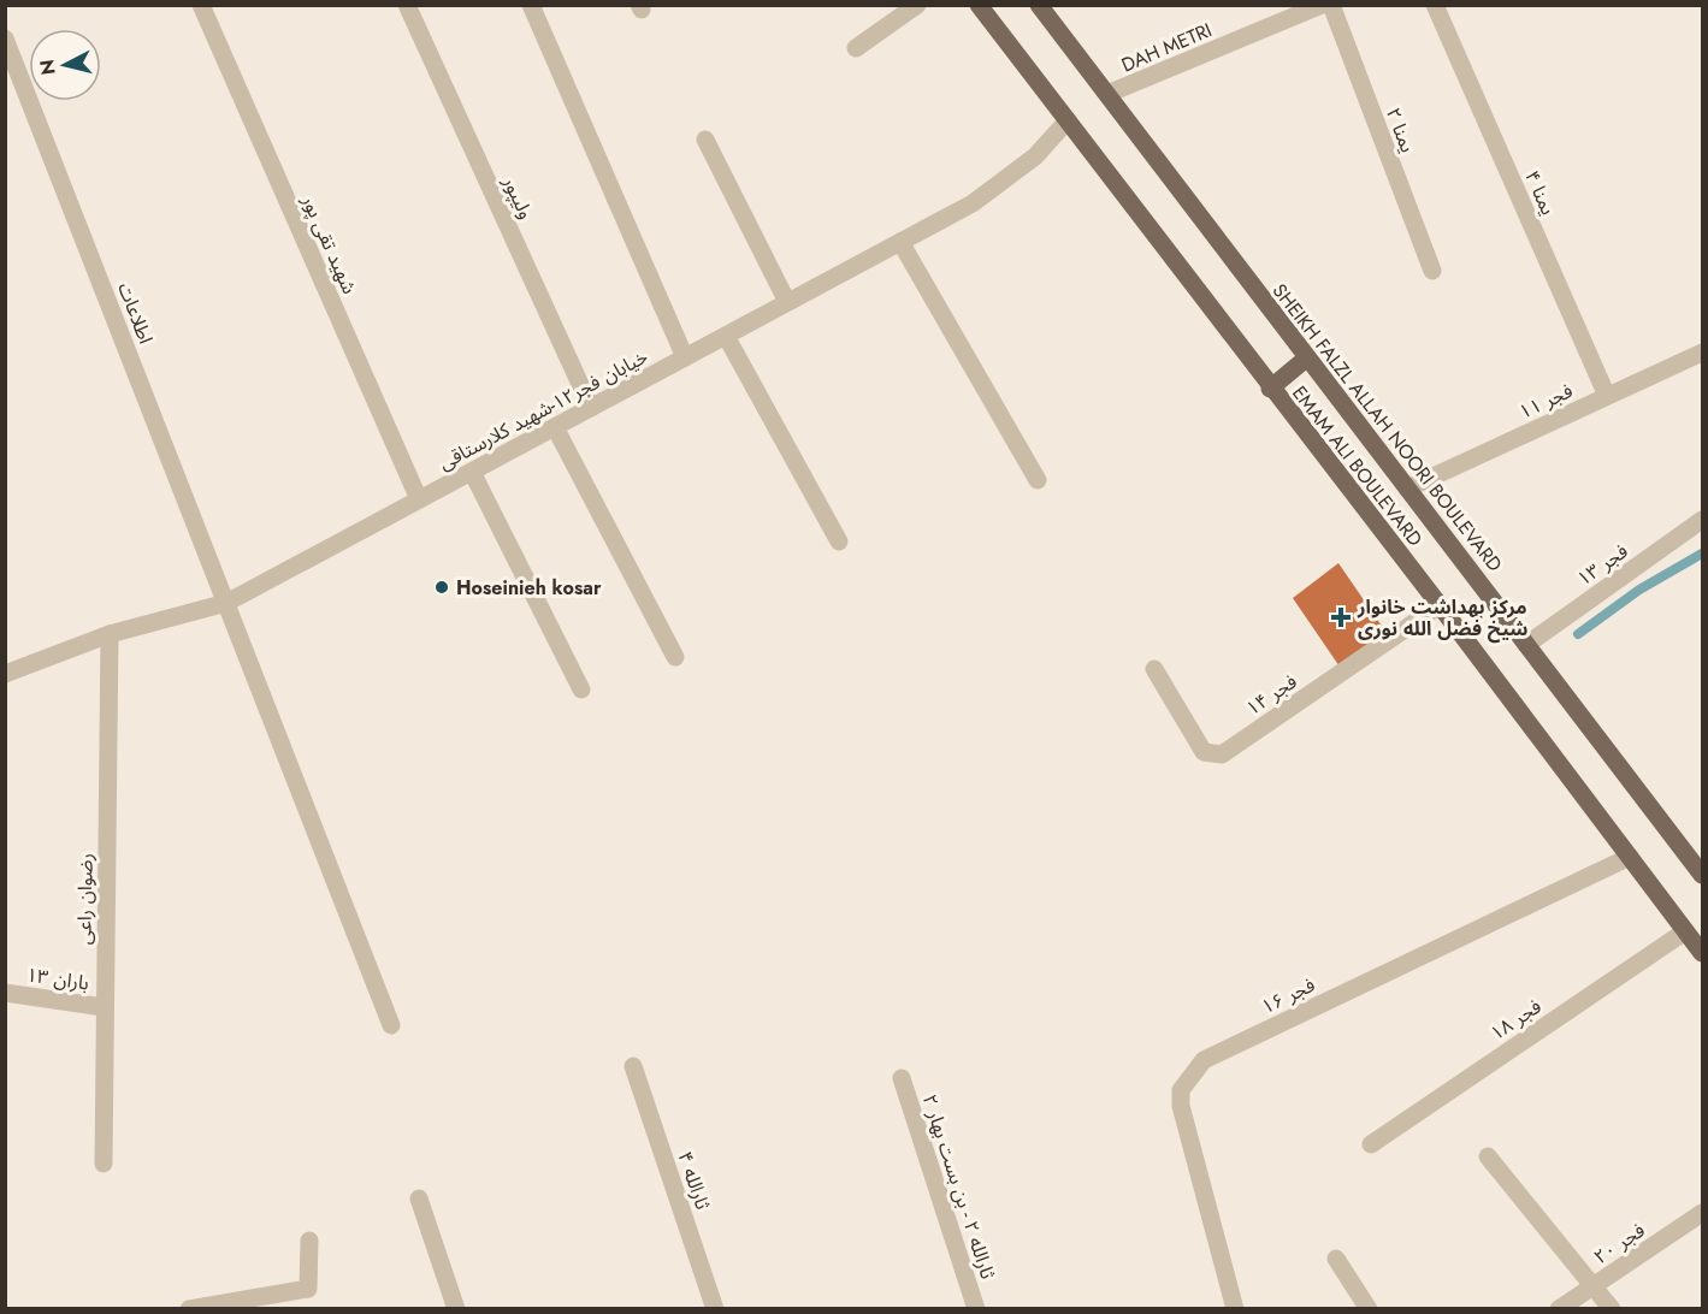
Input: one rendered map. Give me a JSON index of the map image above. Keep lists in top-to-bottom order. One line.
{"streets":{"main road":["SHEIKH FALZL ALLAH NOORI BOULEVARD","EMAM ALI BOULEVARD"],"street":["DAH METRI","یمنا ۲","یمنا ۴","ولیپور","شهید تقی پور","اطلاعات","فجر ۱۱","خيابان فجر۱۲-شهيد كلارستاقی","فجر ۱۳","فجر ۱۴","رضوان راعی","باران ۱۳","فجر ۱۶","فجر ۱۸","ثارالله ۴","ثارالله ۲ - بن بست بهار ۲","فجر ۲۰"]},"crossings":[["DAH METRI","SHEIKH FALZL ALLAH NOORI BOULEVARD"],["یمنا ۴","فجر ۱۱"],["ولیپور","خيابان فجر۱۲-شهيد كلارستاقی"],["شهید تقی پور","خيابان فجر۱۲-شهيد كلارستاقی"],["اطلاعات","خيابان فجر۱۲-شهيد كلارستاقی"],["فجر ۱۱","SHEIKH FALZL ALLAH NOORI BOULEVARD"],["خيابان فجر۱۲-شهيد كلارستاقی","EMAM ALI BOULEVARD"],["خيابان فجر۱۲-شهيد كلارستاقی","رضوان راعی"],["SHEIKH FALZL ALLAH NOORI BOULEVARD","فجر ۱۳"],["EMAM ALI BOULEVARD","فجر ۱۴"],["EMAM ALI BOULEVARD","فجر ۱۶"],["EMAM ALI BOULEVARD","فجر ۱۸"],["رضوان راعی","باران ۱۳"]],"places":{"other":["Hoseinieh kosar"],"health":["مرکز بهداشت خانوار شیخ فضل الله نوری"]},"north":"left"}
